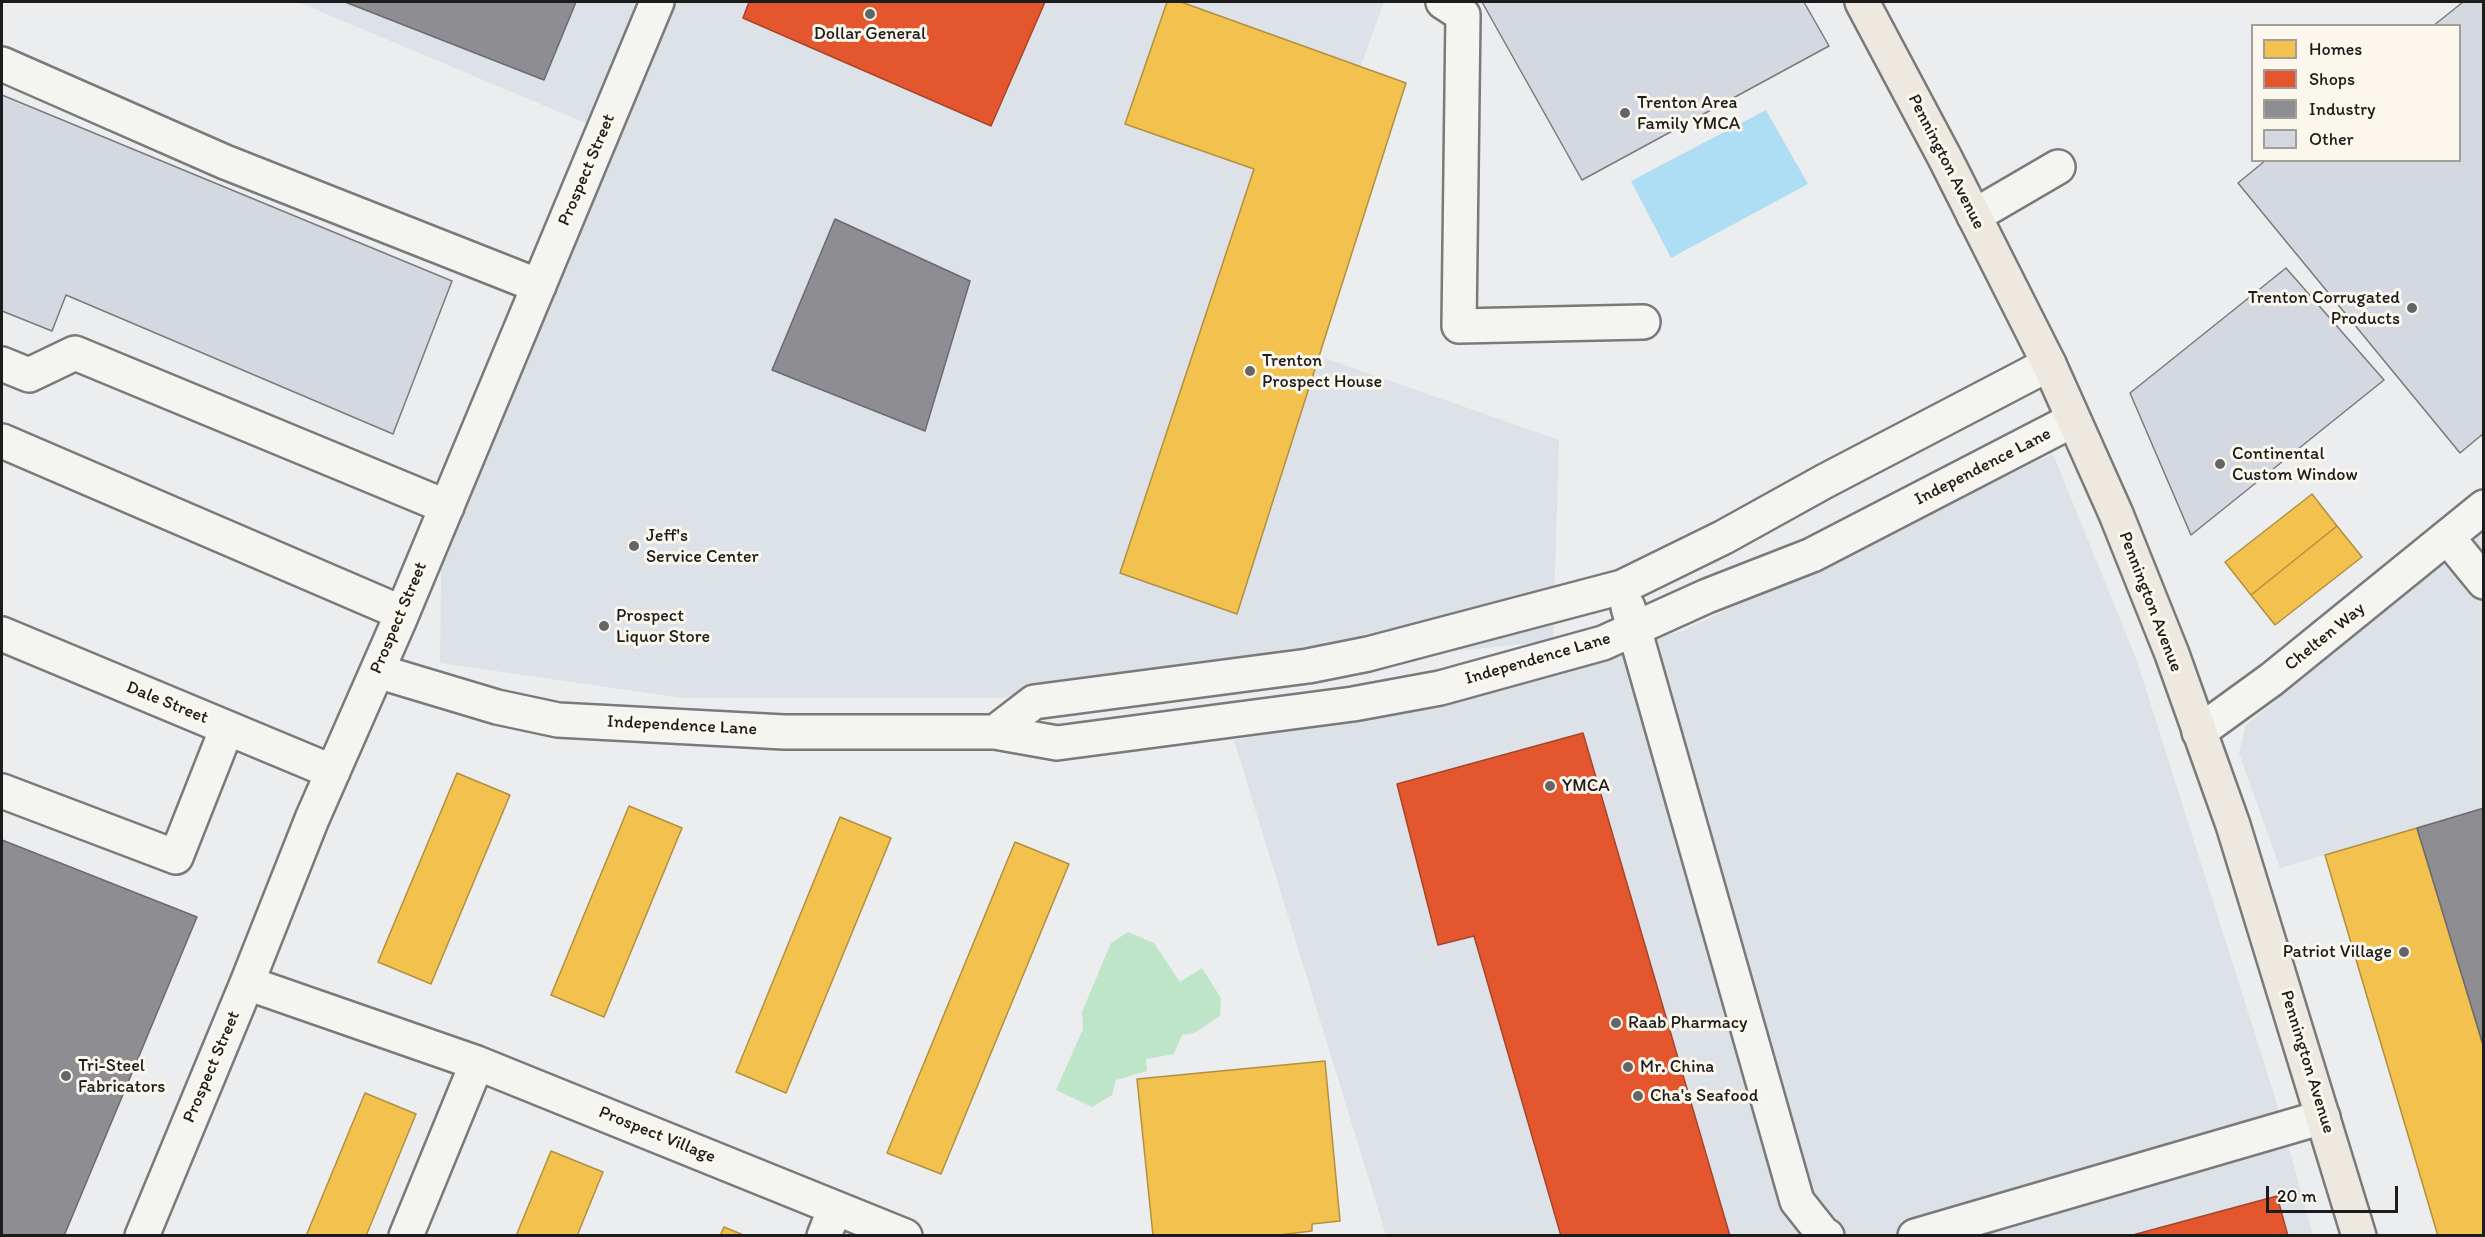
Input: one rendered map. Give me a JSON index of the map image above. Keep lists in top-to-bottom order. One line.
{"streets":{"main road":["Pennington Avenue"],"street":["Prospect Street","Independence Lane","Chelten Way","Dale Street","Prospect Village"]},"crossings":[["Pennington Avenue","Independence Lane"],["Pennington Avenue","Chelten Way"],["Prospect Street","Independence Lane"],["Prospect Street","Dale Street"],["Prospect Street","Prospect Village"]],"places":["Dollar General","Trenton Area Family YMCA","Trenton Corrugated Products","Trenton Prospect House","Continental Custom Window","Jeff's Service Center","Prospect Liquor Store","YMCA","Patriot Village","Raab Pharmacy","Mr. China","Tri-Steel Fabricators","Cha's Seafood"],"legend":["Homes","Shops","Industry","Other"],"scale_bar":"20 m"}
